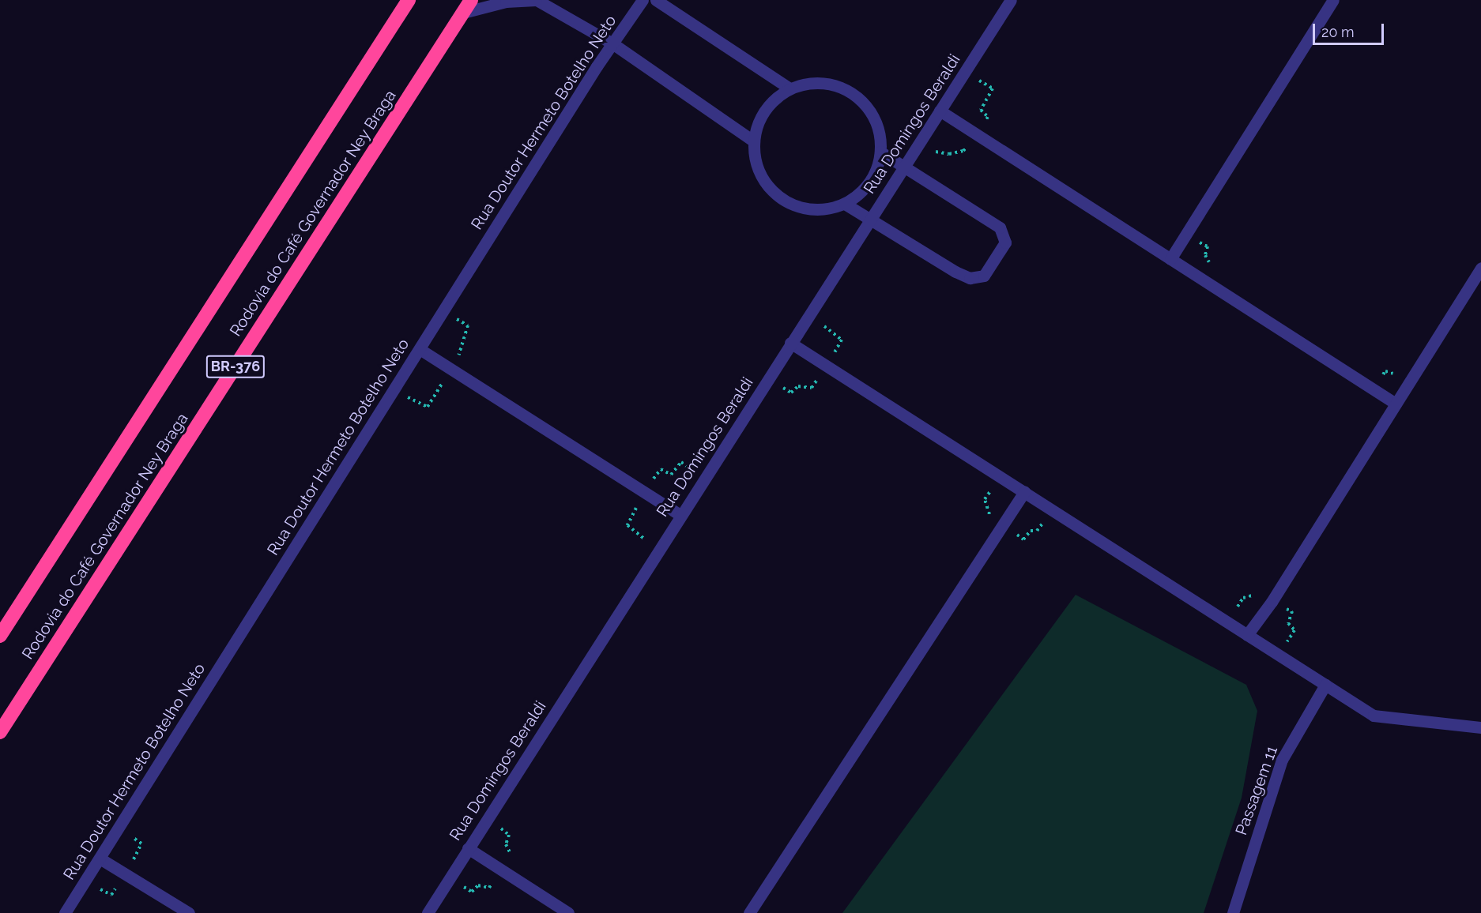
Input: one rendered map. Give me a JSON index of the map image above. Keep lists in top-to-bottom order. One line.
{"streets":{"highway":["Rodovia do Café Governador Ney Braga","BR-376"],"street":["Rua Doutor Hermeto Botelho Neto","Rua Domingos Beraldi","Passagem 11"]},"scale_bar":"20 m"}
